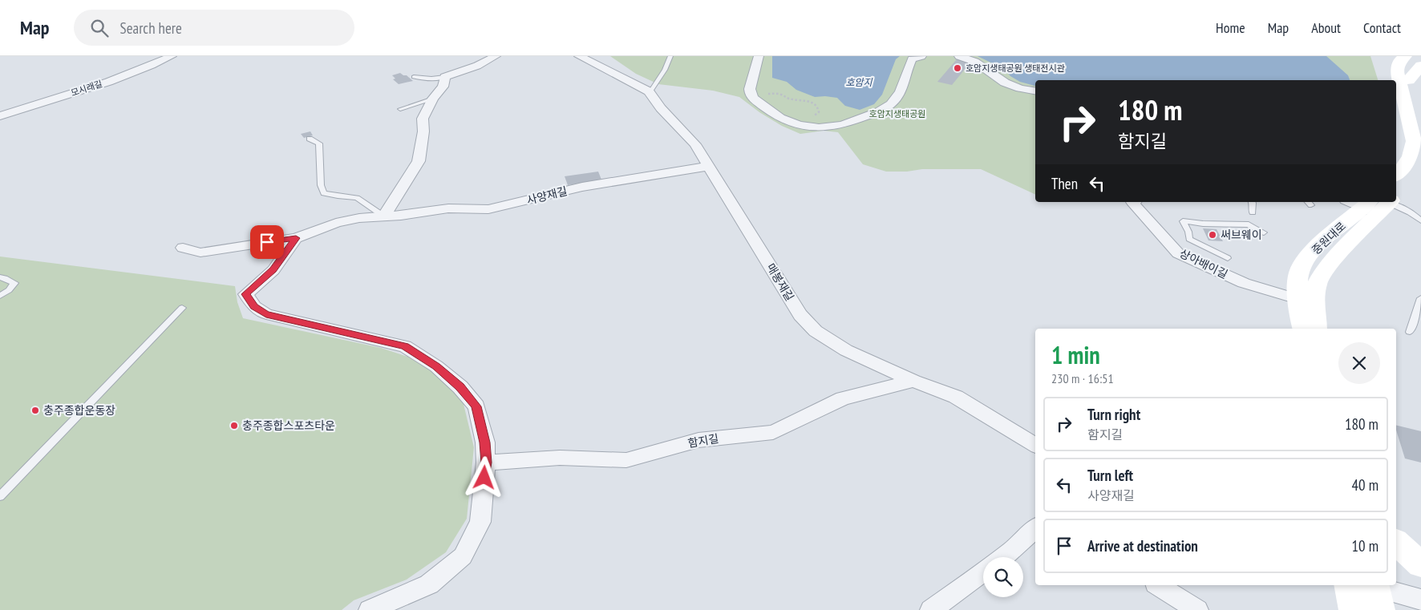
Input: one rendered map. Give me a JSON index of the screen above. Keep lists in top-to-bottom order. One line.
{"streets":{"main road":["중원대로"],"street":["모시래길","사양재길","상아배이길","매봉재길","함지길"]},"crossings":[["사양재길","매봉재길"],["중원대로","상아배이길"],["매봉재길","함지길"]],"water":["호암지"],"parks":["호암지생태공원"],"places":["호암지생태공원 생태전시관","써브웨이","충주종합운동장","충주종합스포츠타운"],"page":{"header":"Map","search":"Search here","nav":["Home","Map","About","Contact"],"turn":["180 m","함지길"],"then":"Then","heading":["1 min","230 m · 16:51"],"list":[{"name":"Turn right","note":"함지길","value":"180 m"},{"name":"Turn left","note":"사양재길","value":"40 m"},{"name":"Arrive at destination","value":"10 m"}]}}
